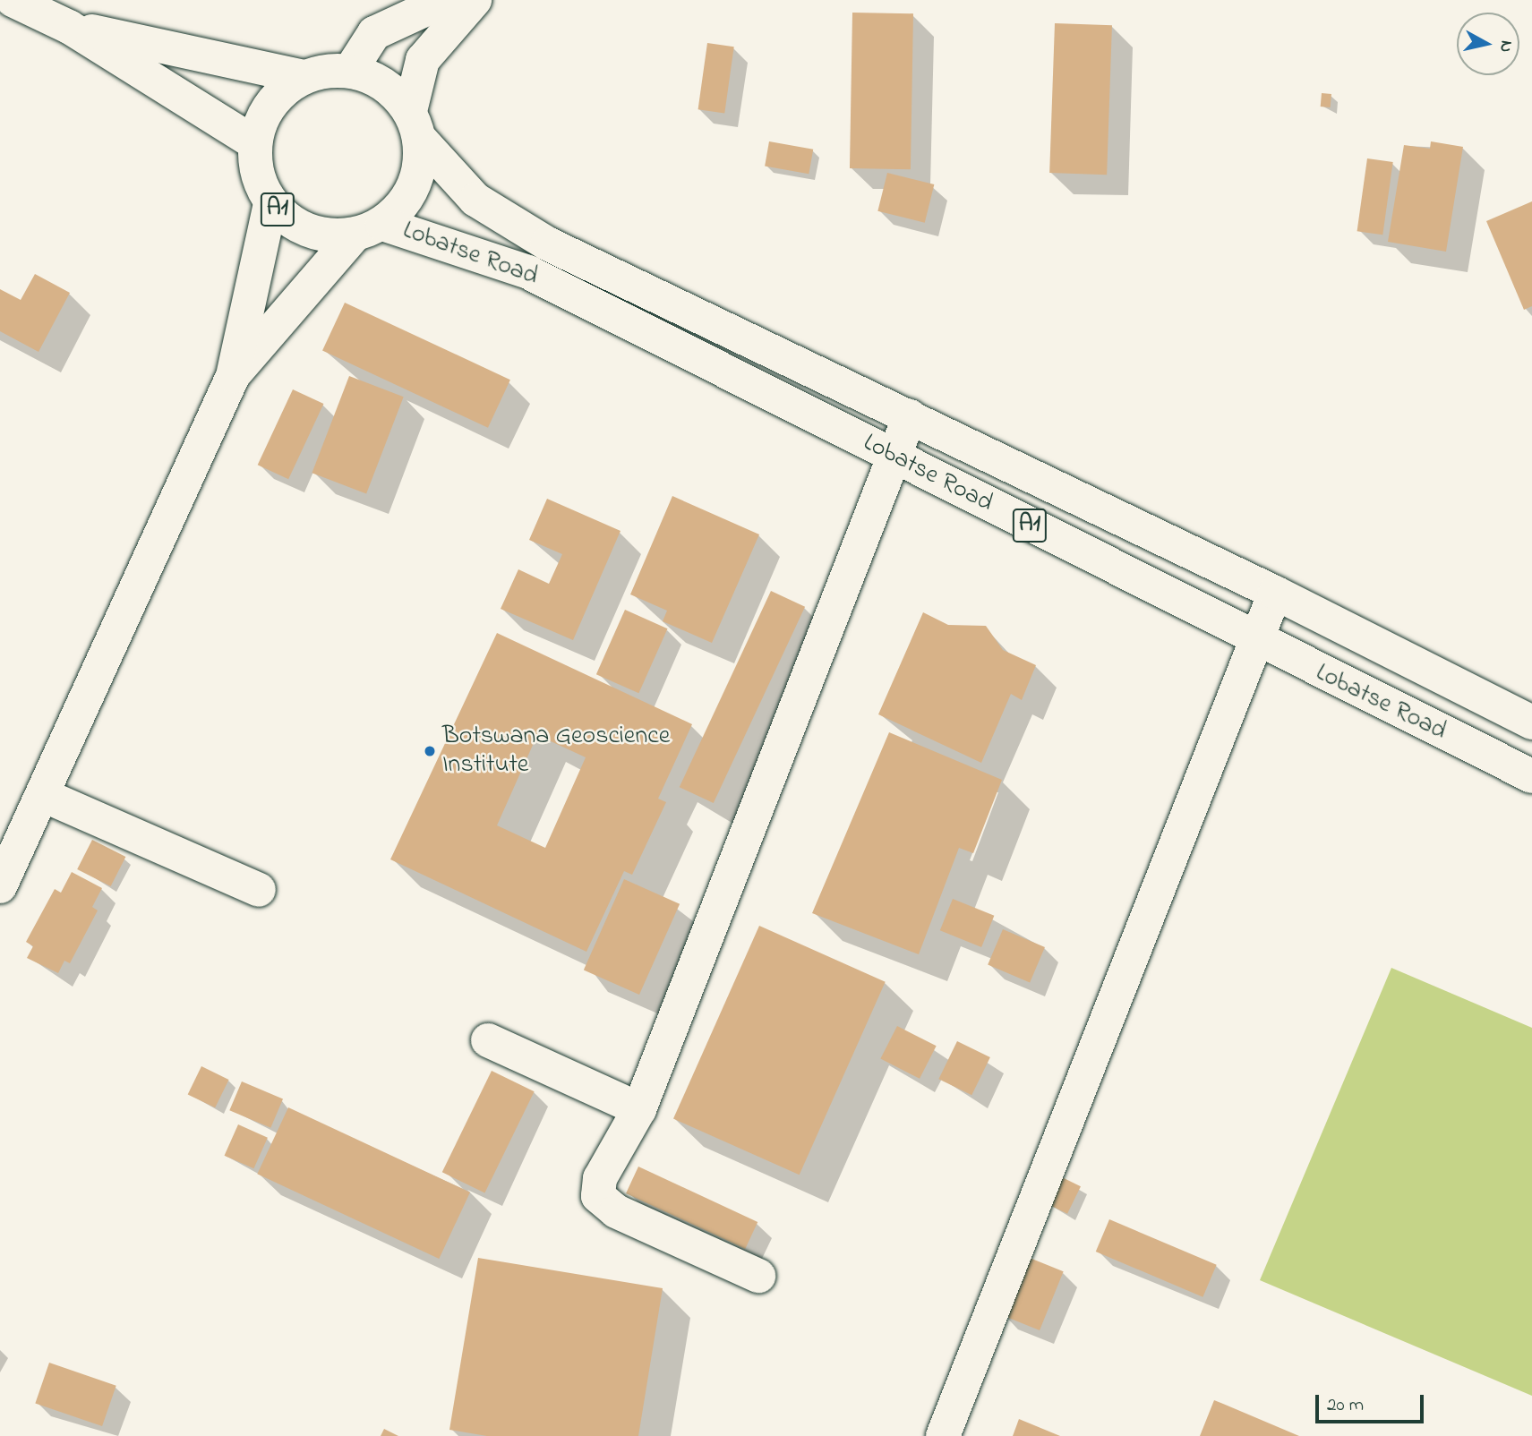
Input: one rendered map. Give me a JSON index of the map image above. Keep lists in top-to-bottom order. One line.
{"streets":{"main road":["A1","Lobatse Road"]},"places":["Botswana Geoscience Institute"],"scale_bar":"20 m","north":"right"}
